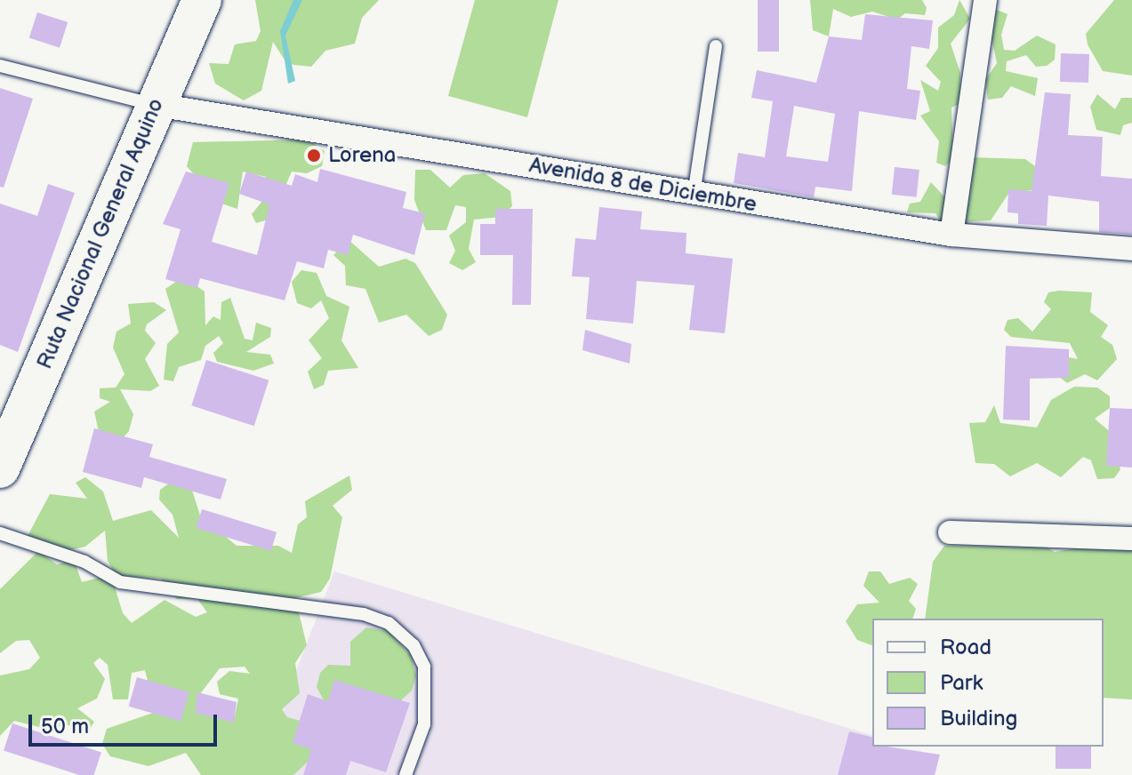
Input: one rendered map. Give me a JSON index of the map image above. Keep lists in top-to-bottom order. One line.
{"streets":{"highway":["Ruta Nacional General Aquino"],"street":["Avenida 8 de Diciembre"]},"crossings":[["Avenida 8 de Diciembre","Ruta Nacional General Aquino"]],"places":["Lorena"],"legend":["Road","Park","Building"],"scale_bar":"50 m"}
